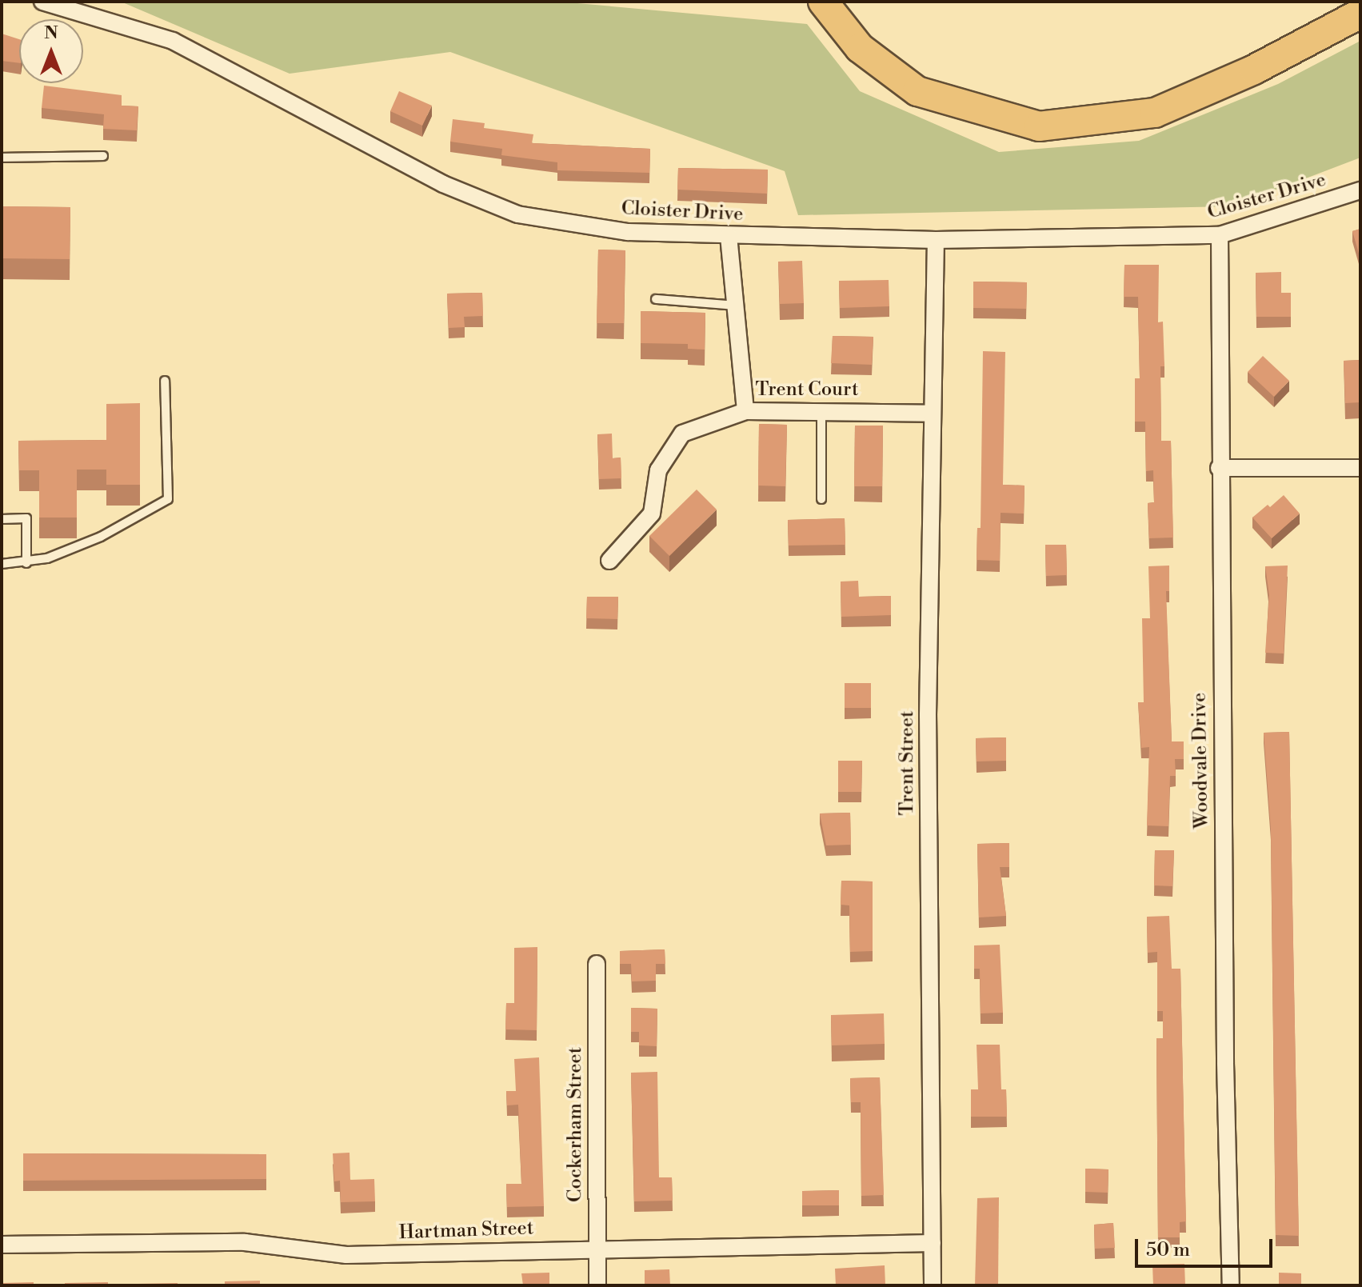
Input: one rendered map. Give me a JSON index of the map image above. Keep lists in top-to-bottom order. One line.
{"streets":{"street":["Cloister Drive","Trent Court","Woodvale Drive","Trent Street","Cockerham Street","Hartman Street"]},"crossings":[["Cloister Drive","Woodvale Drive"],["Cloister Drive","Trent Street"],["Trent Court","Trent Street"],["Trent Street","Hartman Street"],["Cockerham Street","Hartman Street"]],"scale_bar":"50 m","north":"top"}
